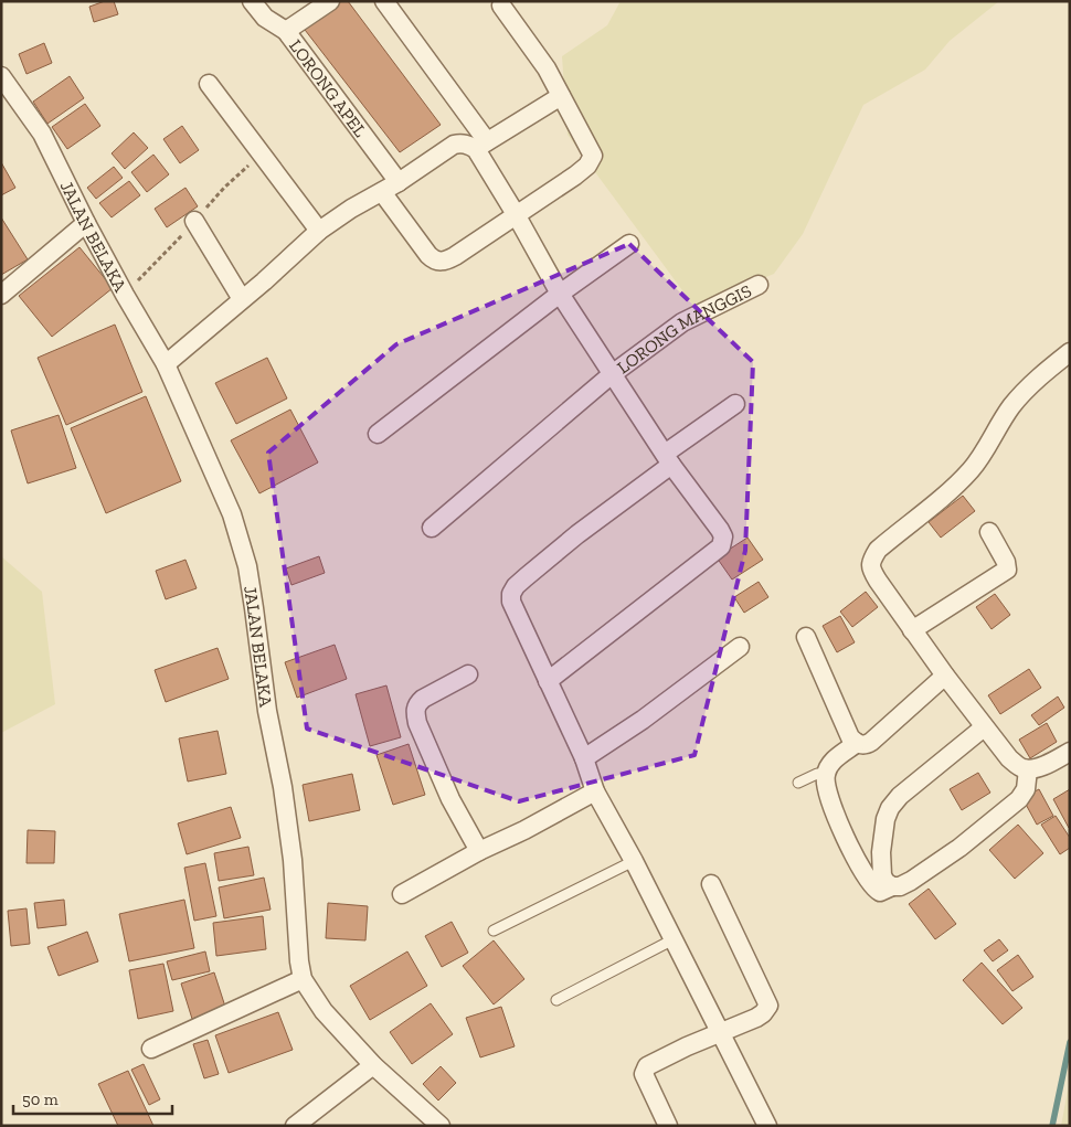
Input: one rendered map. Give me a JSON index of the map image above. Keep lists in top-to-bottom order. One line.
{"streets":{"street":["LORONG APEL","JALAN BELAKA","LORONG MANGGIS"]},"scale_bar":"50 m"}
